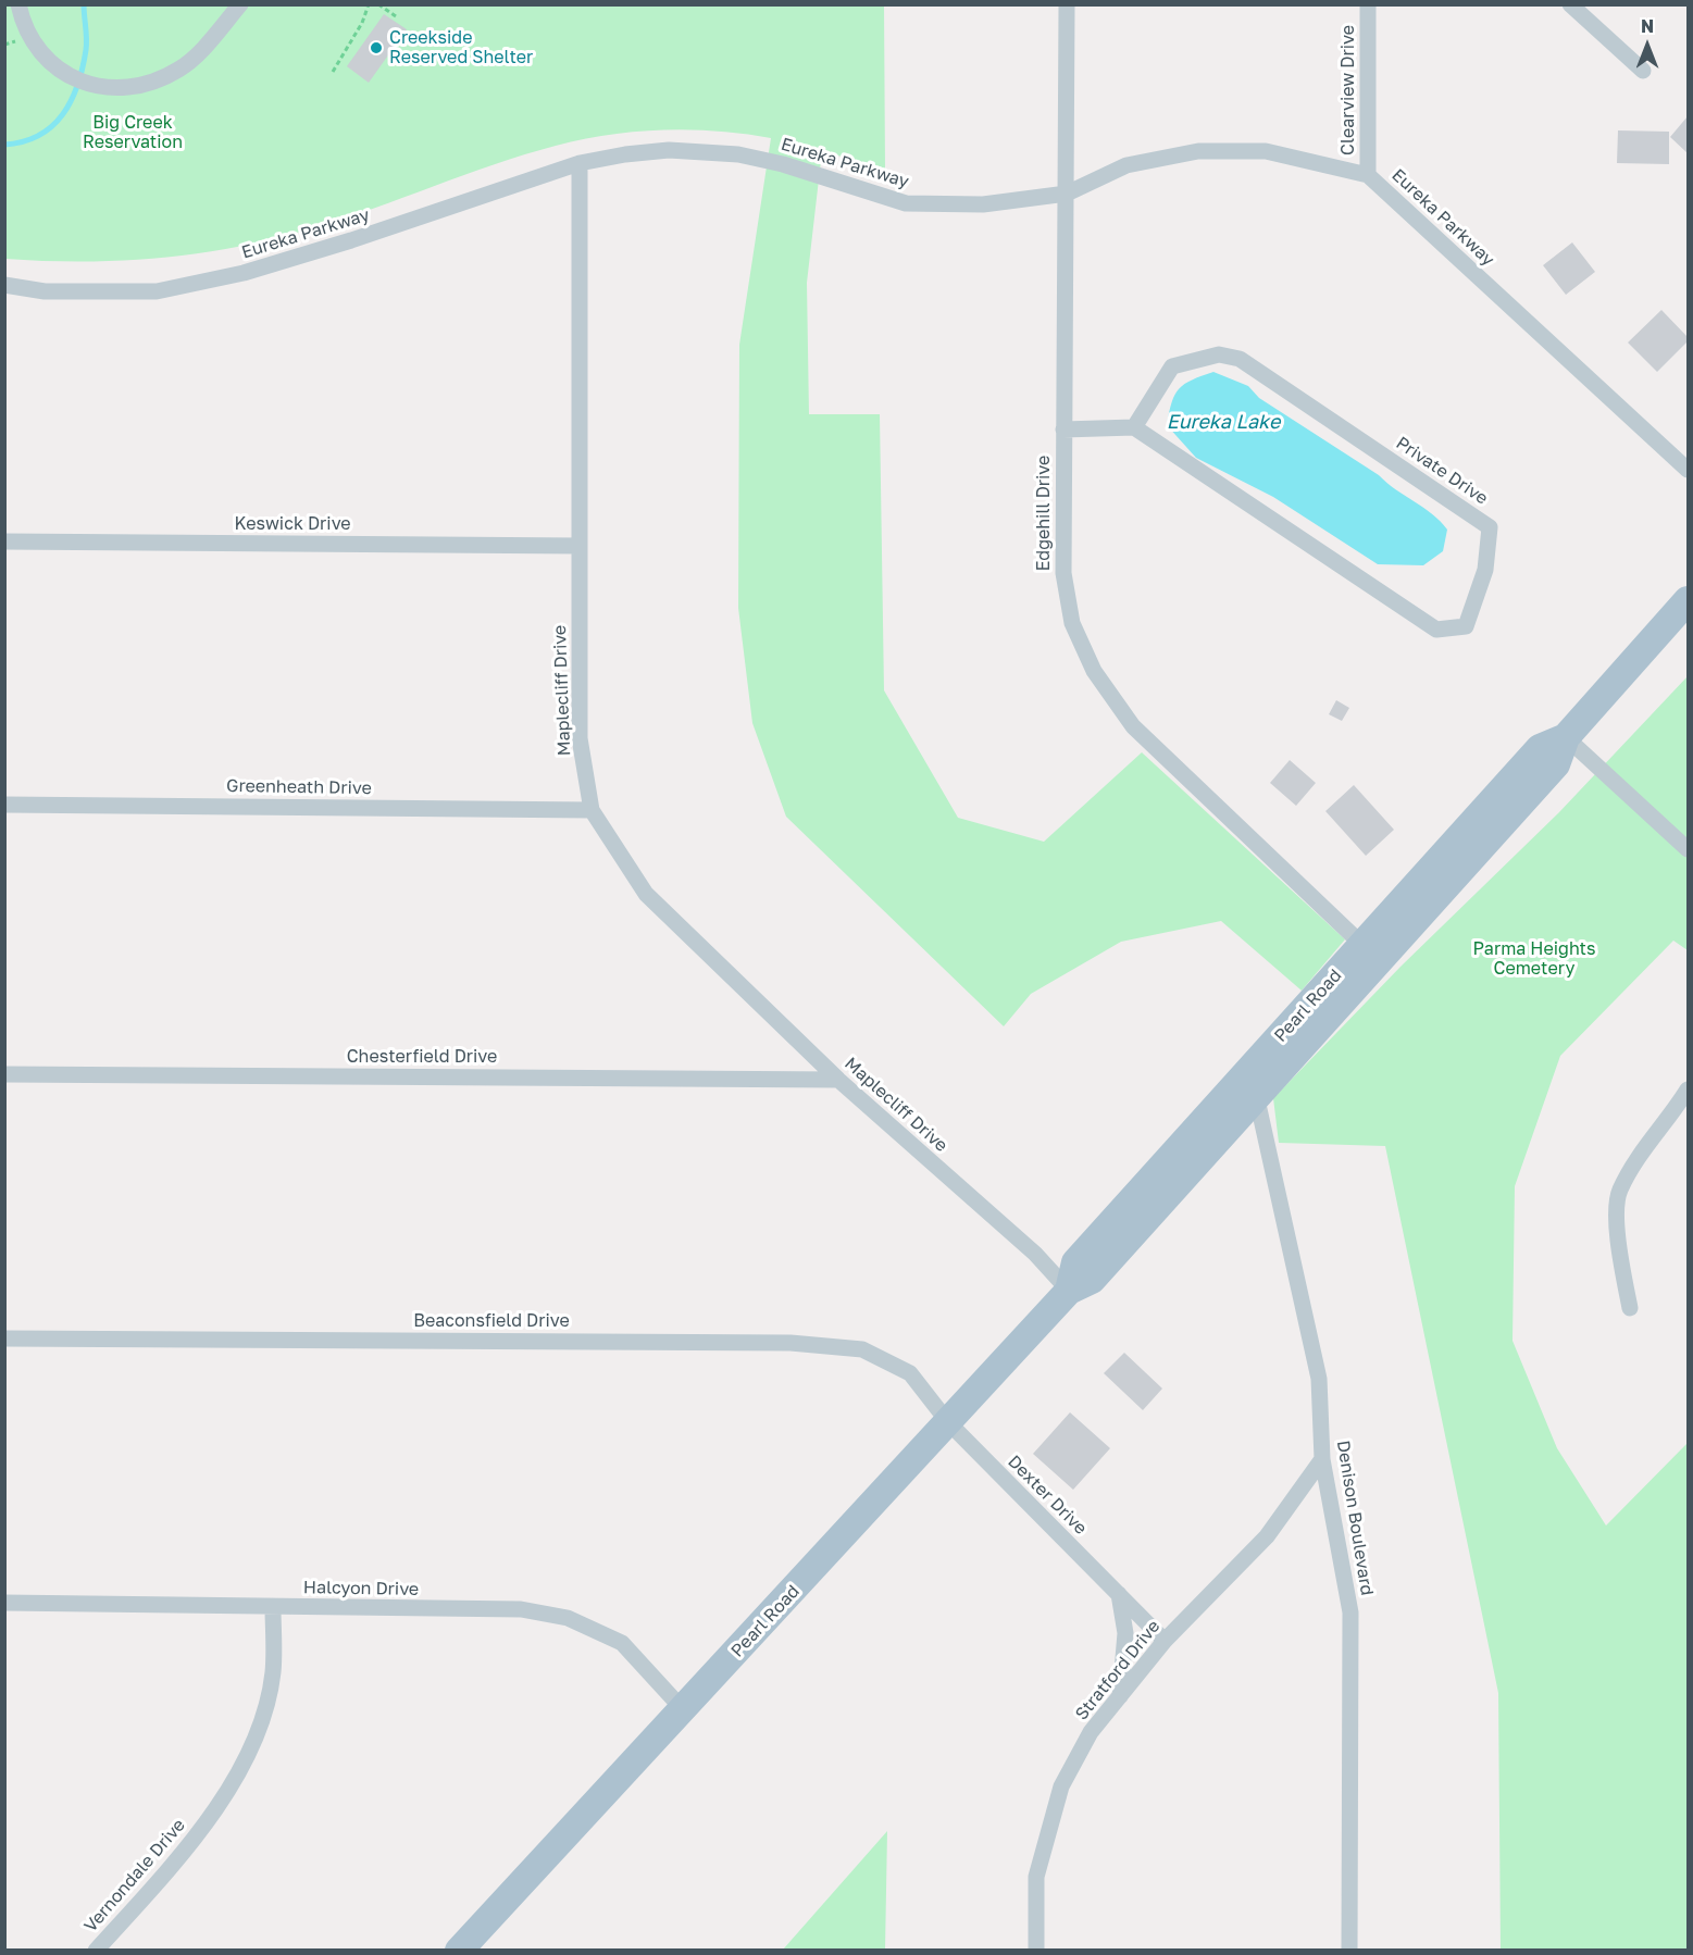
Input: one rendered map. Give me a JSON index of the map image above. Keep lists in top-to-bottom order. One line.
{"streets":{"main road":["Pearl Road"],"street":["Clearview Drive","Eureka Parkway","Private Drive","Edgehill Drive","Keswick Drive","Maplecliff Drive","Greenheath Drive","Chesterfield Drive","Beaconsfield Drive","Dexter Drive","Denison Boulevard","Halcyon Drive","Stratford Drive","Vernondale Drive"]},"crossings":[["Clearview Drive","Eureka Parkway"],["Eureka Parkway","Edgehill Drive"],["Eureka Parkway","Maplecliff Drive"],["Edgehill Drive","Pearl Road"],["Keswick Drive","Maplecliff Drive"],["Maplecliff Drive","Greenheath Drive"],["Maplecliff Drive","Pearl Road"],["Maplecliff Drive","Chesterfield Drive"],["Pearl Road","Beaconsfield Drive"],["Pearl Road","Dexter Drive"],["Pearl Road","Denison Boulevard"],["Pearl Road","Halcyon Drive"],["Beaconsfield Drive","Dexter Drive"],["Dexter Drive","Stratford Drive"],["Denison Boulevard","Stratford Drive"],["Halcyon Drive","Vernondale Drive"]],"water":["Eureka Lake"],"parks":["Big Creek Reservation","Parma Heights Cemetery"],"places":["Creekside Reserved Shelter"],"north":"top"}
